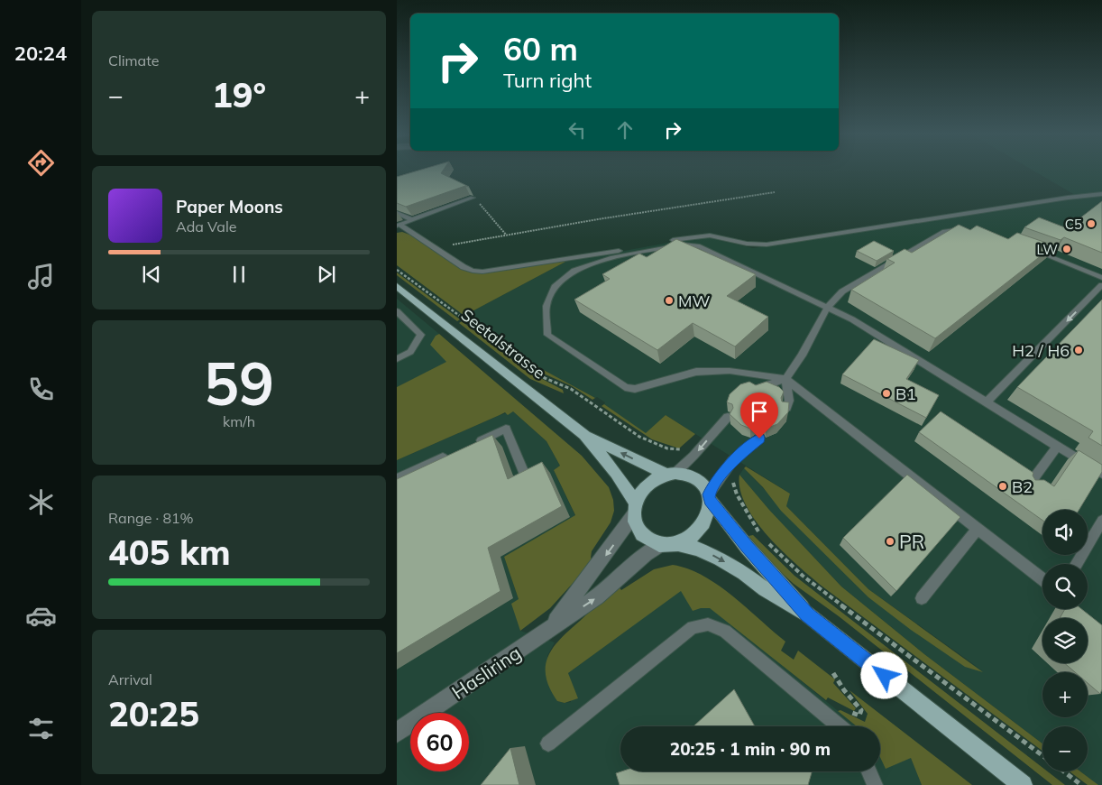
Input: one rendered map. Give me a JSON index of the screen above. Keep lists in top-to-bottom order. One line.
{"streets":{"main road":["Seetalstrasse"],"street":["Hasliring"]},"crossings":[["Seetalstrasse","Hasliring"]],"places":["C5","LW","MW","H2 / H6","B1","B2","PR"],"page":{"tabs":"20:24","tile":["Climate",["59","km/h"],["Range · 81%","405 km"],["Arrival","20:25"]],"turn":["60 m","Turn right"],"heat":["−","19°","+"],"song":["Paper Moons","Ada Vale"],"map_buttons":["+","−"],"limit":"60","trip":"20:25 · 1 min · 90 m"}}
